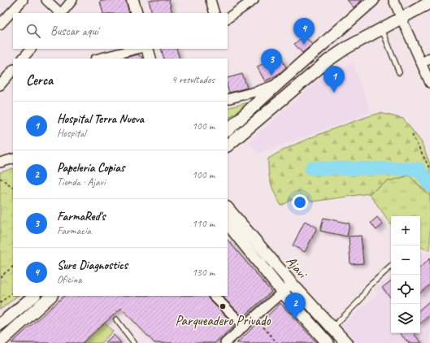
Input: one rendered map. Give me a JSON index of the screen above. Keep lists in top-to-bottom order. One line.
{"streets":{"street":["Ajavi"]},"places":["Parqueadero Privado"],"page":{"search":"Buscar aquí","pins":["4","3","1","2"],"heading":["Cerca","4 resultados"],"list":[{"mark":"1","name":"Hospital Terra Nueva","note":"Hospital","value":"100 m"},{"mark":"2","name":"Papelería Copias","note":"Tienda · Ajavi","value":"100 m"},{"mark":"3","name":"FarmaRed's","note":"Farmacia","value":"110 m"},{"mark":"4","name":"Sure Diagnostics","note":"Oficina","value":"130 m"}],"map_buttons":["+","−"]}}
